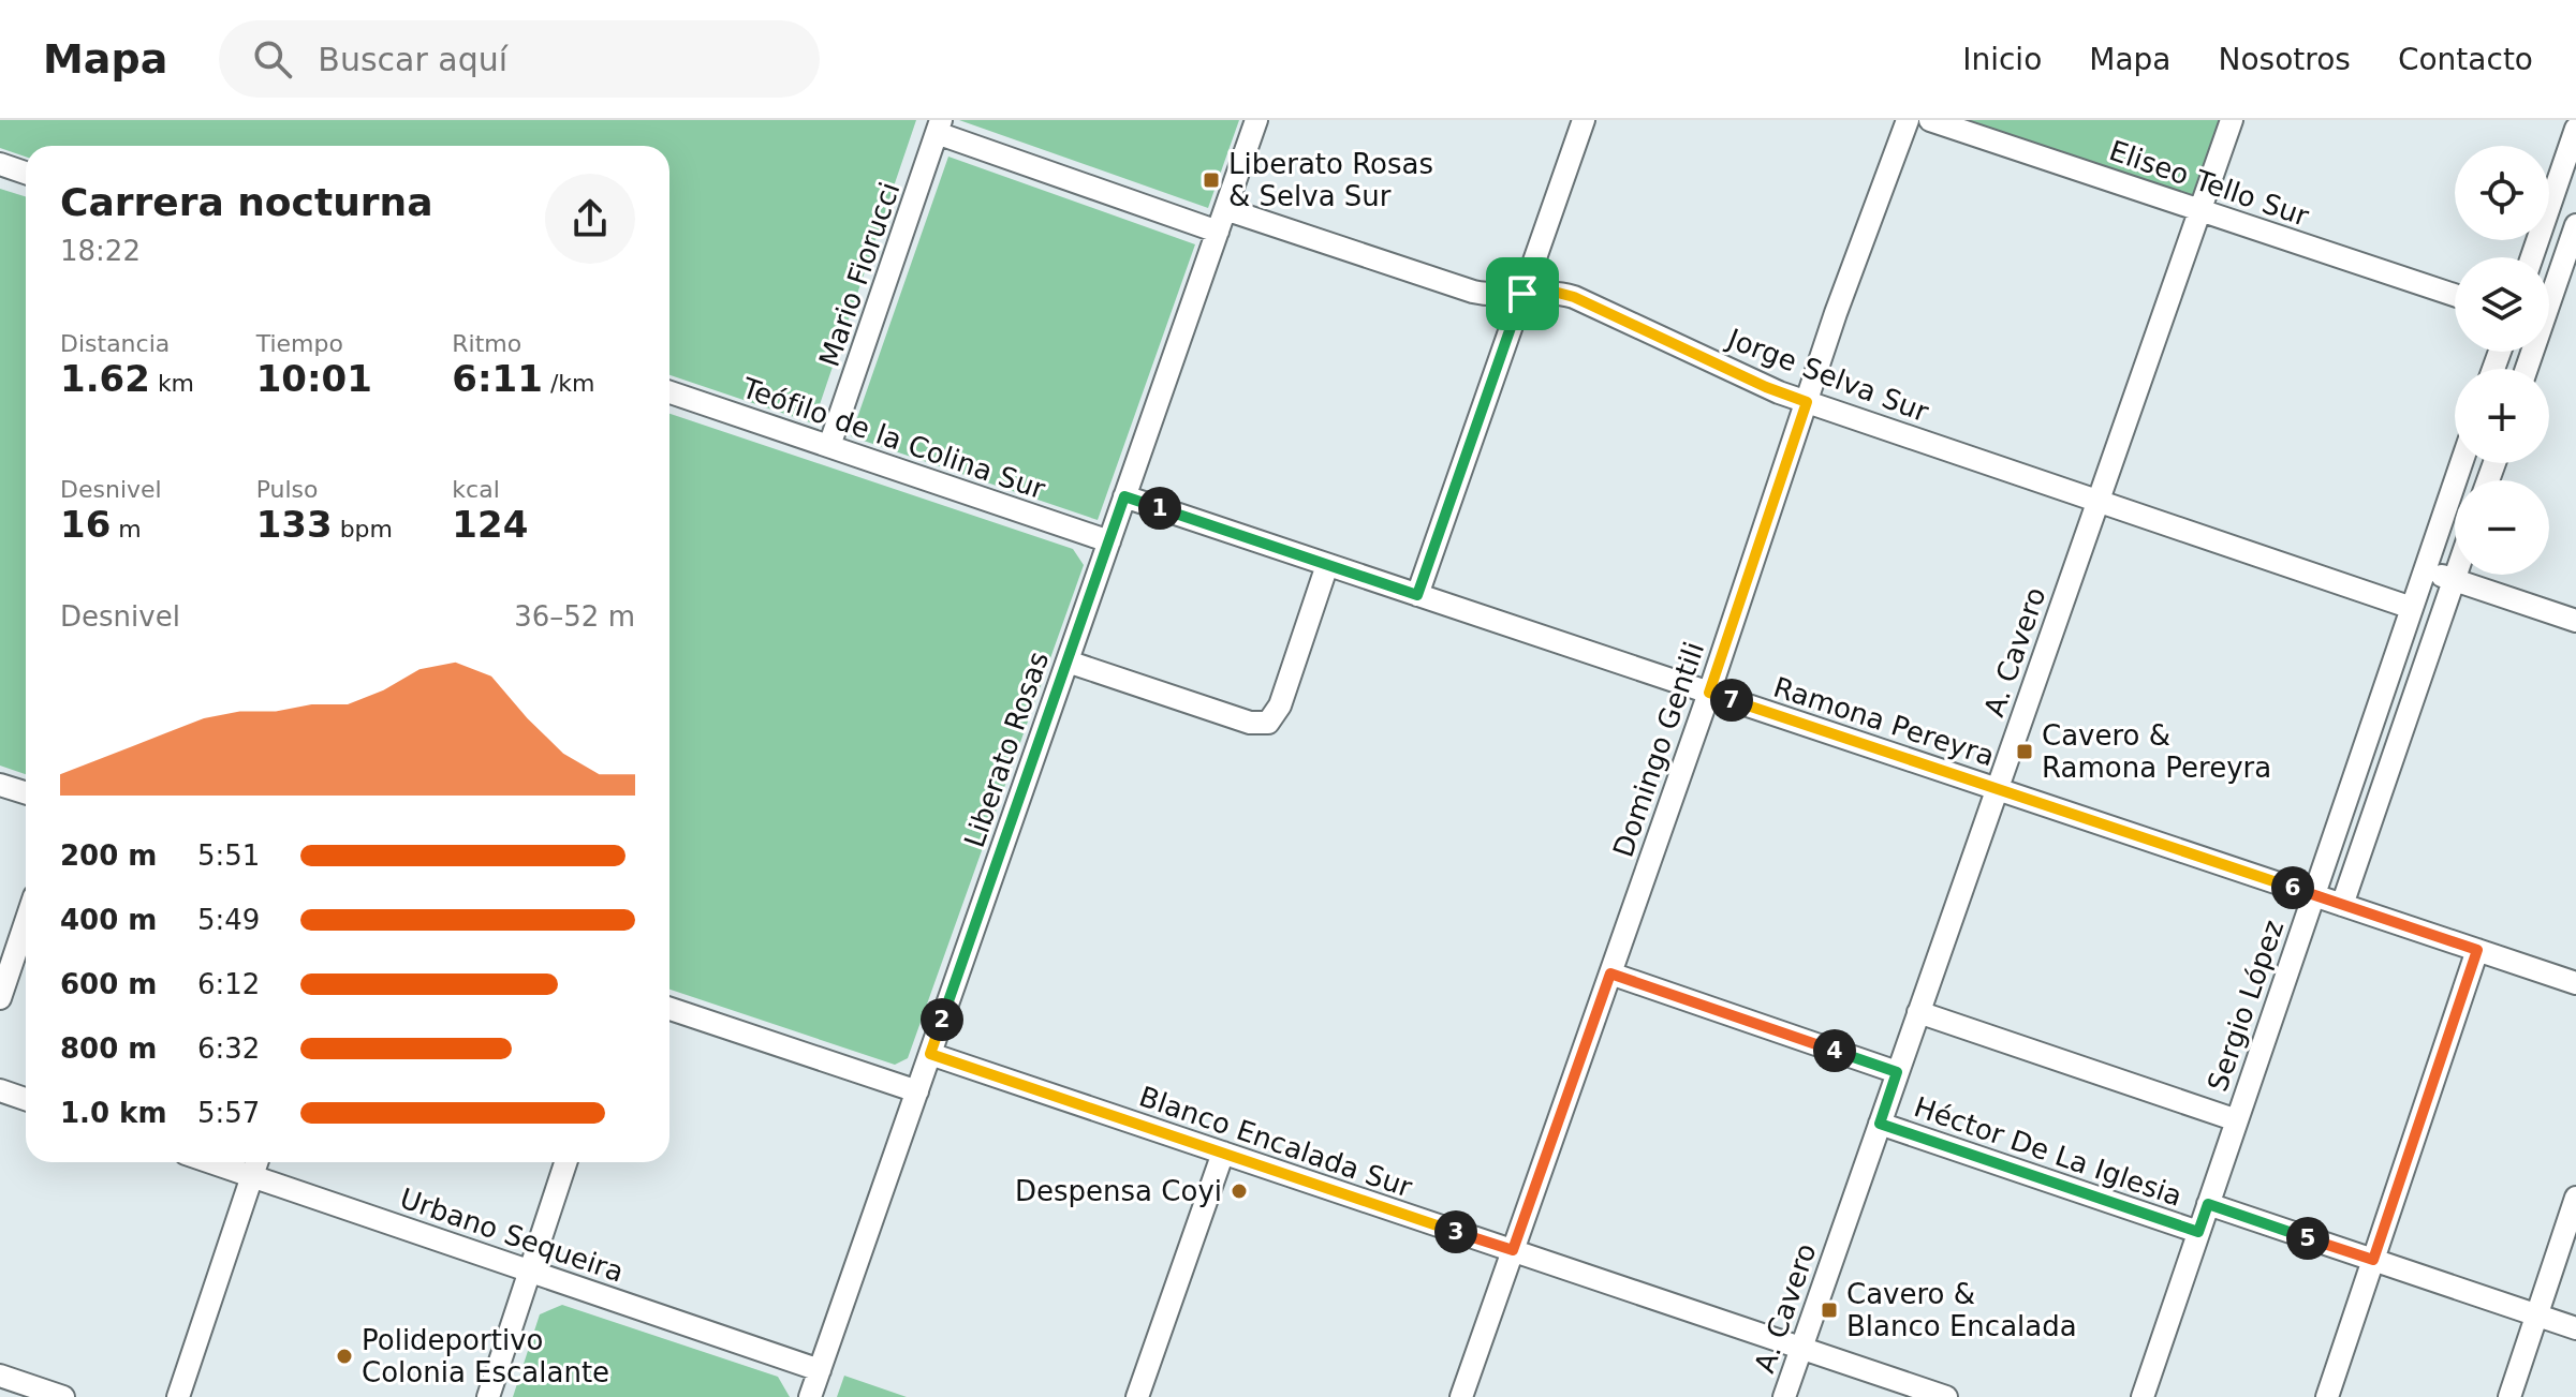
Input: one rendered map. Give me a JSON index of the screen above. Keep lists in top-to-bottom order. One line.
{"streets":{"street":["Eliseo Tello Sur","Mario Fiorucci","Jorge Selva Sur","Teófilo de la Colina Sur","A. Cavero","Ramona Pereyra","Liberato Rosas","Domingo Gentili","Sergio López","Blanco Encalada Sur","Héctor De La Iglesia","Urbano Sequeira"]},"crossings":[["Eliseo Tello Sur","A. Cavero"],["Mario Fiorucci","Teófilo de la Colina Sur"],["Jorge Selva Sur","A. Cavero"],["Jorge Selva Sur","Liberato Rosas"],["Jorge Selva Sur","Domingo Gentili"],["Jorge Selva Sur","Sergio López"],["Teófilo de la Colina Sur","Liberato Rosas"],["A. Cavero","Ramona Pereyra"],["A. Cavero","Blanco Encalada Sur"],["A. Cavero","Héctor De La Iglesia"],["Ramona Pereyra","Liberato Rosas"],["Ramona Pereyra","Domingo Gentili"],["Ramona Pereyra","Sergio López"],["Liberato Rosas","Blanco Encalada Sur"],["Liberato Rosas","Urbano Sequeira"],["Domingo Gentili","Blanco Encalada Sur"],["Sergio López","Héctor De La Iglesia"]],"places":{"transit":["Liberato Rosas & Selva Sur","Cavero & Ramona Pereyra","Cavero & Blanco Encalada"],"other":["Despensa Coyi","Polideportivo Colonia Escalante"]},"page":{"header":"Mapa","search":"Buscar aquí","nav":["Inicio","Mapa","Nosotros","Contacto"],"map_buttons":["+","−"],"heading":["Carrera nocturna","18:22"],"stats":[["Distancia","1.62 km"],["Tiempo","10:01"],["Ritmo","6:11 /km"],["Desnivel","16 m"],["Pulso","133 bpm"],["kcal","124"]],"pins":["1","7","6","2","4","3","5"],"chart":["Desnivel","36–52 m"],"list":[{"name":"200 m","note":"5:51"},{"name":"400 m","note":"5:49"},{"name":"600 m","note":"6:12"},{"name":"800 m","note":"6:32"},{"name":"1.0 km","note":"5:57"}]}}
